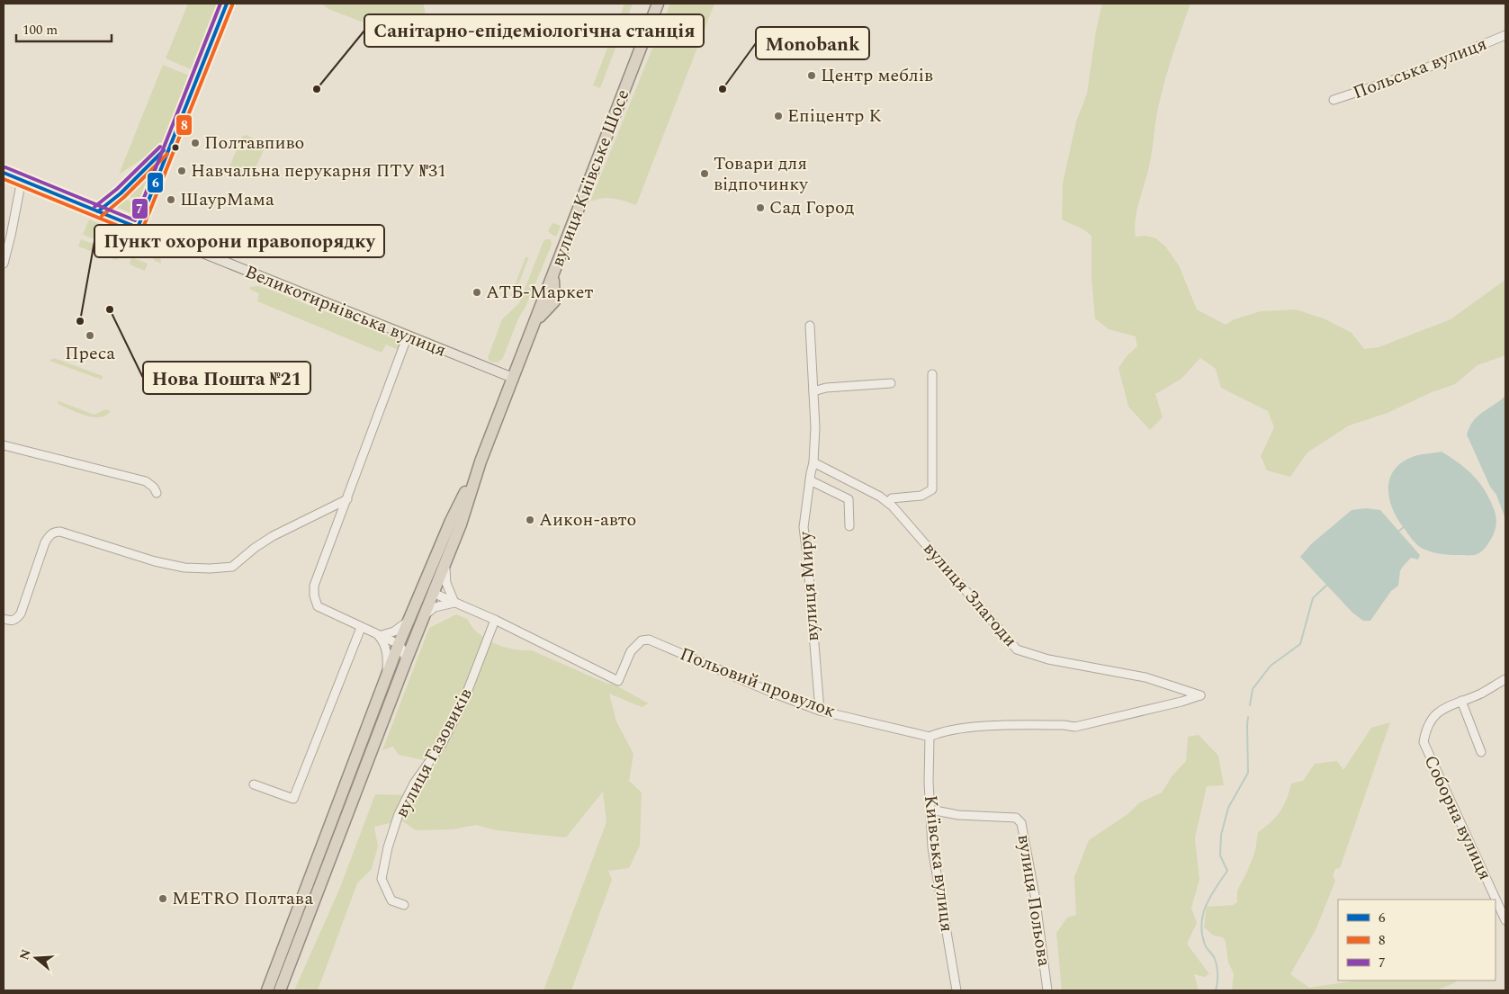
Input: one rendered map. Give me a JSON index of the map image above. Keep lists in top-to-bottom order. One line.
{"streets":{"highway":["вулиця Київське Шосе"],"main road":["Великотирнівська вулиця"],"street":["Польська вулиця","вулиця Миру","вулиця Злагоди","Польовий провулок","вулиця Газовиків","Соборна вулиця","Київська вулиця","вулиця Польова"]},"crossings":[["вулиця Київське Шосе","Великотирнівська вулиця"],["вулиця Миру","вулиця Злагоди"],["вулиця Миру","Польовий провулок"],["вулиця Злагоди","Польовий провулок"],["Польовий провулок","вулиця Газовиків"],["Польовий провулок","Київська вулиця"],["Київська вулиця","вулиця Польова"]],"places":["Центр меблів","Санітарно-епідеміологічна станція","Monobank","Епіцентр К","Полтавпиво","Навчальна перукарня ПТУ №31","Товари для відпочинку","ШаурМама","Сад Город","АТБ-Маркет","Нова Пошта №21","Пункт охорони правопорядку","Преса","Аикон-авто","METRO Полтава"],"lines":["transit line 6","transit line 7","transit line 8"],"legend":["6","8","7"],"scale_bar":"100 m","north":"left"}
